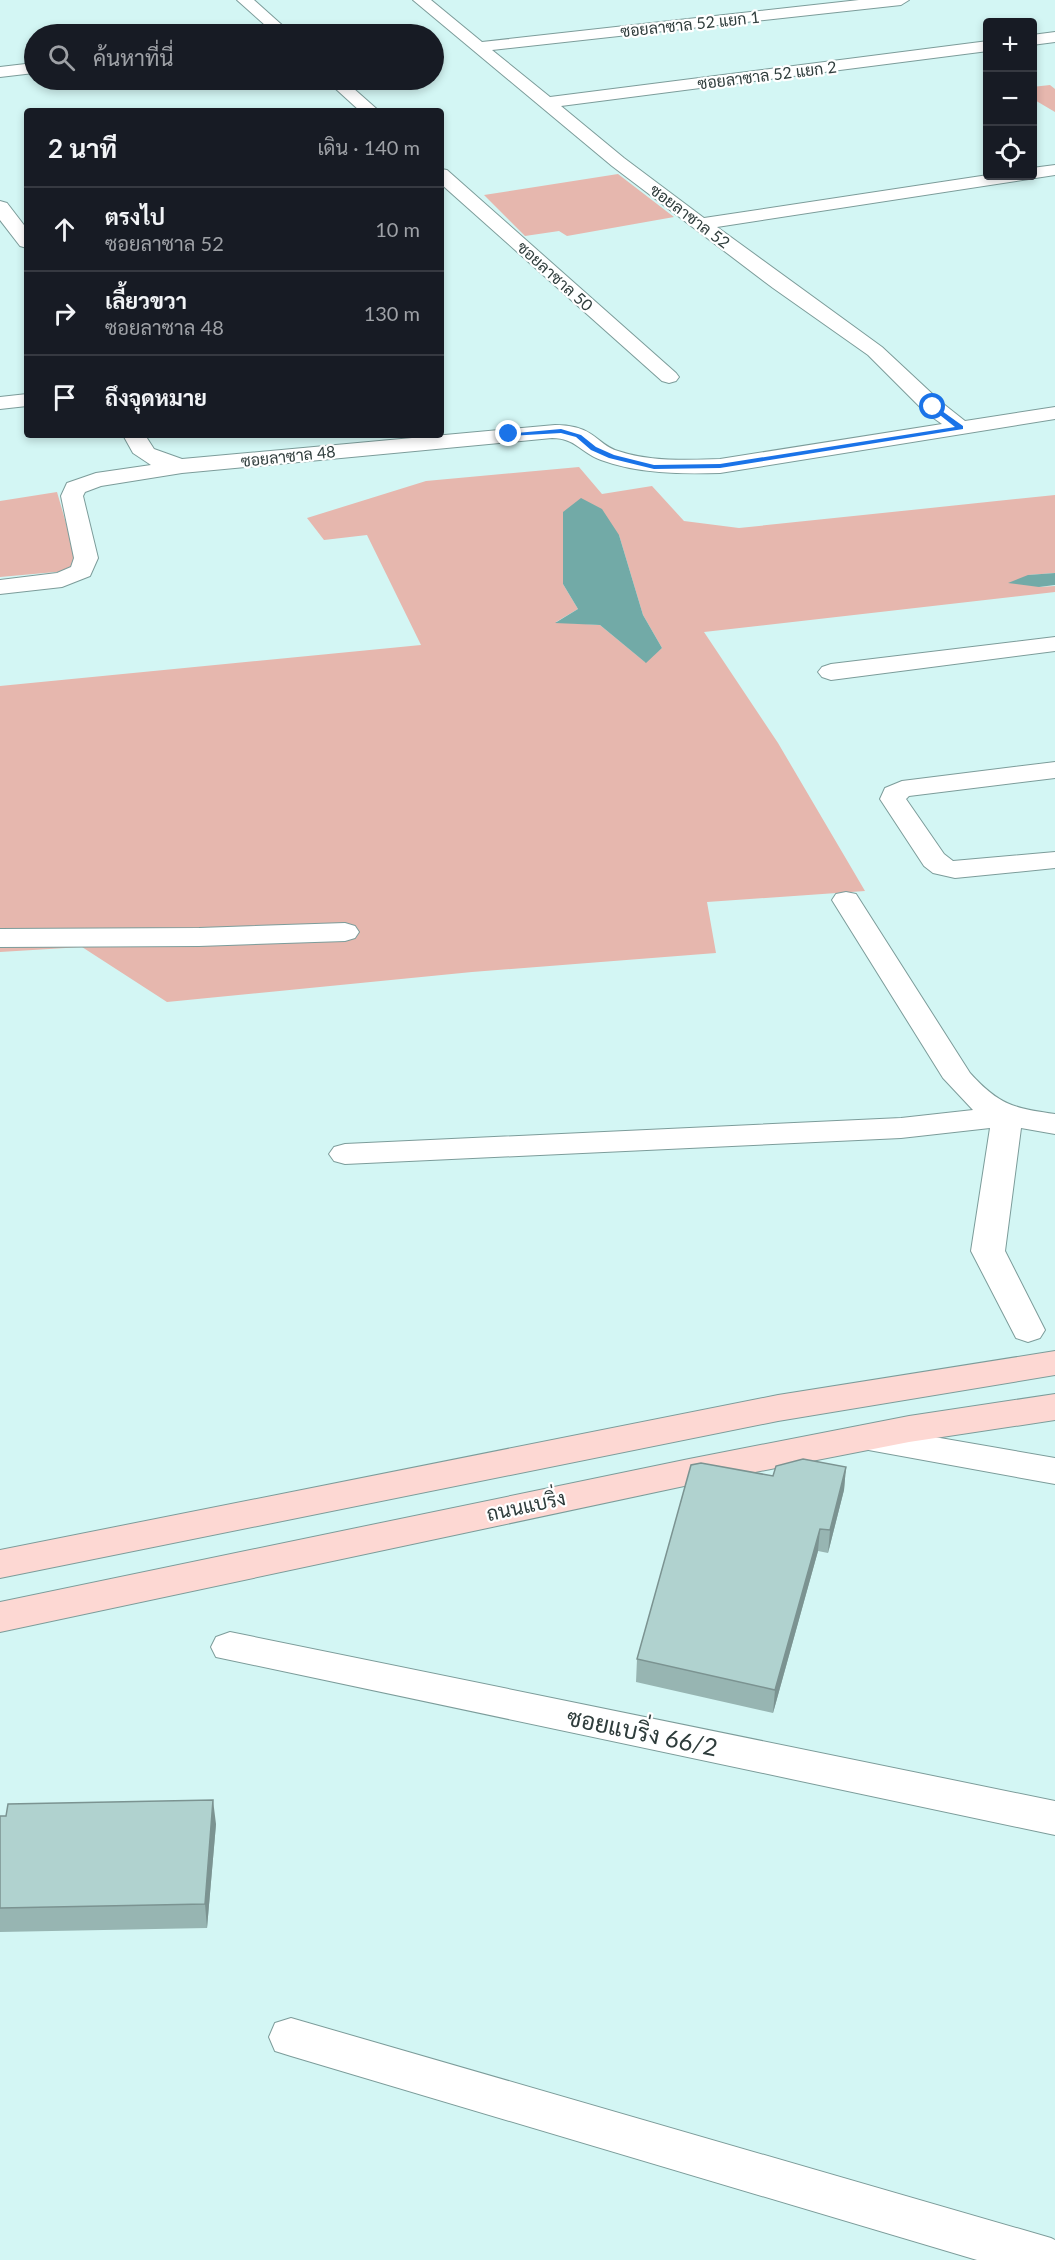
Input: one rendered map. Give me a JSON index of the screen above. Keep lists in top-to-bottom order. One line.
{"streets":{"main road":["ถนนแบริ่ง"],"street":["ซอยลาซาล 52 แยก 1","ซอยลาซาล 52 แยก 2","ซอยลาซาล 52","ซอยลาซาล 50","ซอยลาซาล 48","ซอยแบริ่ง 66/2"]},"crossings":[["ซอยลาซาล 52 แยก 1","ซอยลาซาล 52"],["ซอยลาซาล 52 แยก 2","ซอยลาซาล 52"],["ซอยลาซาล 52","ซอยลาซาล 48"]],"page":{"map_buttons":["+","−"],"search":"ค้นหาที่นี่","heading":["2 นาที","เดิน · 140 m"],"list":[["ตรงไป","ซอยลาซาล 52","10 m"],["เลี้ยวขวา","ซอยลาซาล 48","130 m"],"ถึงจุดหมาย"]}}
